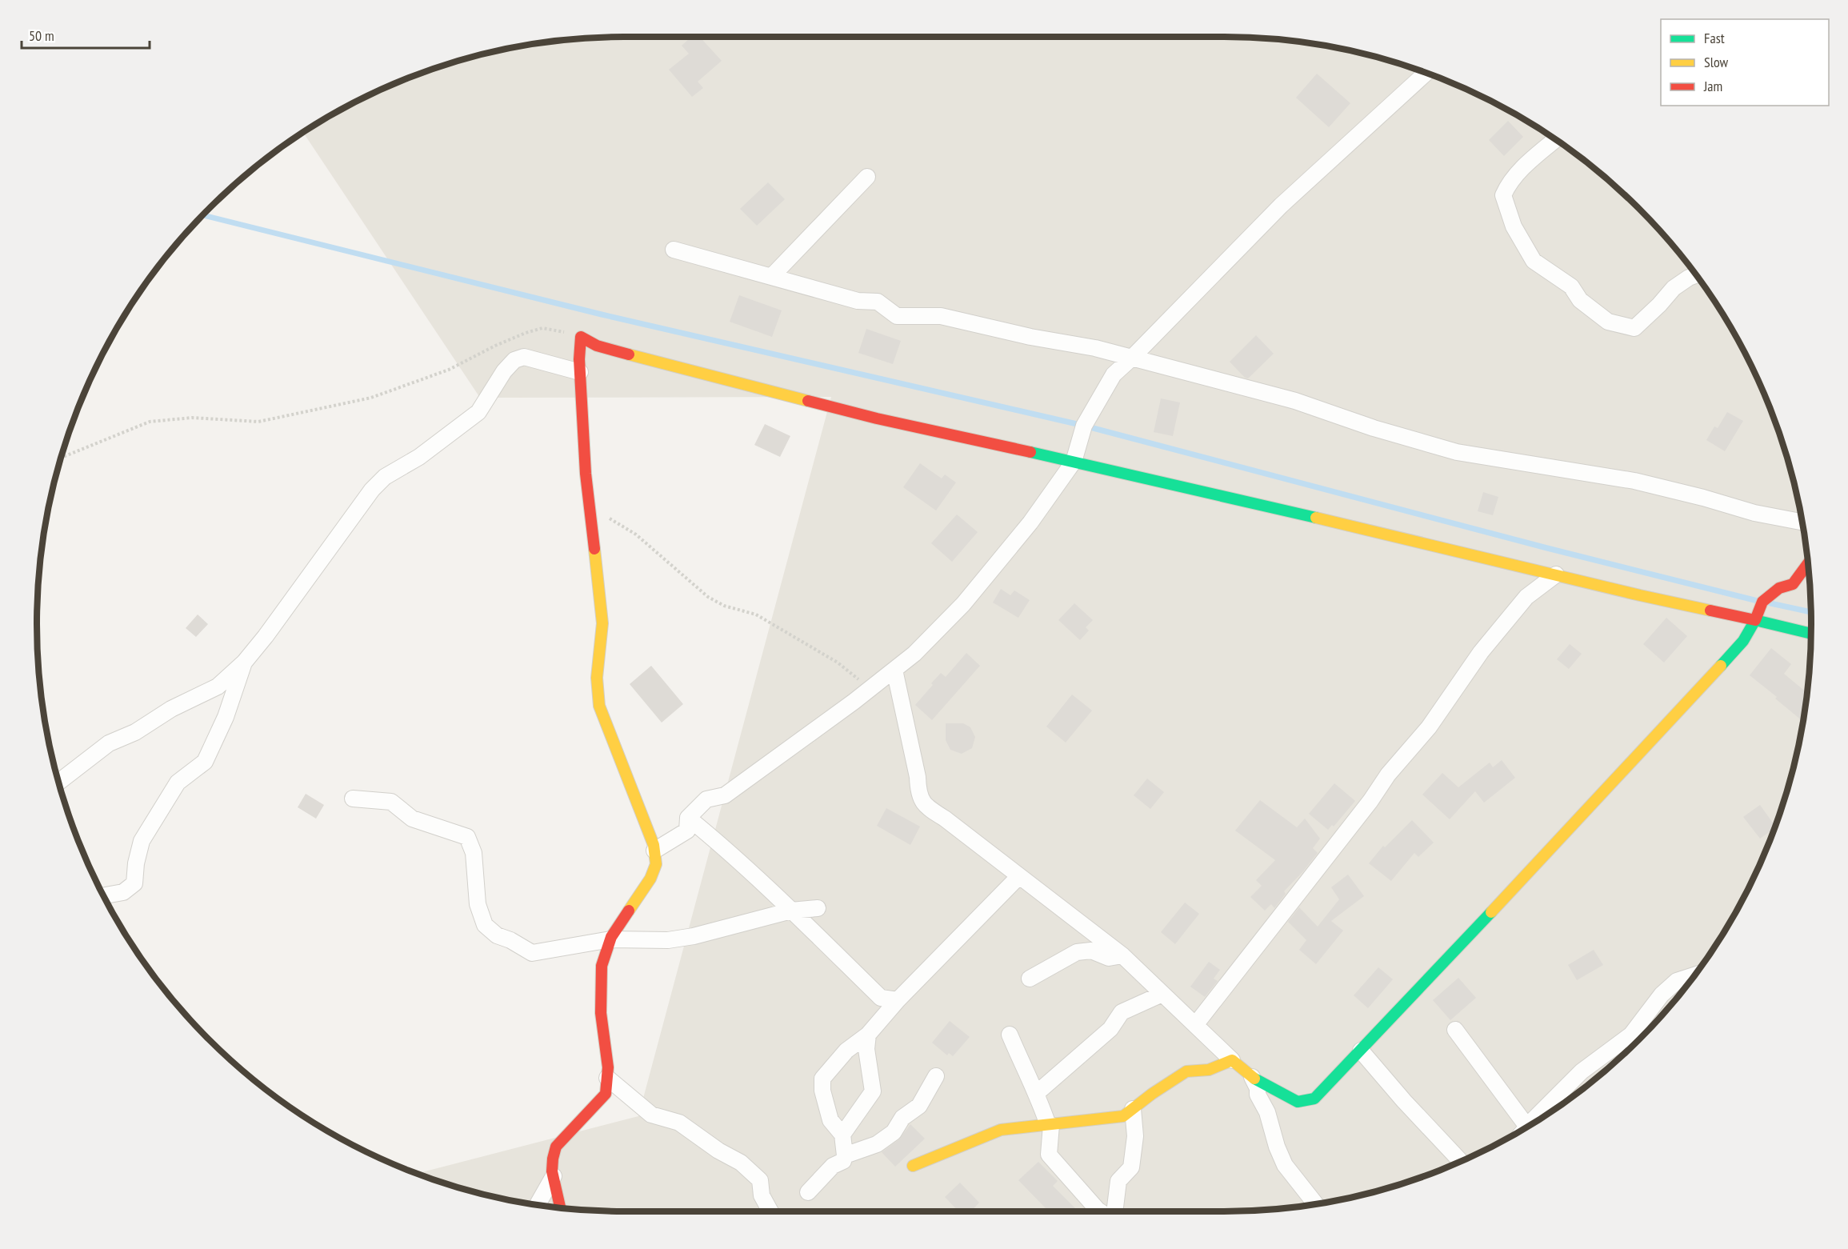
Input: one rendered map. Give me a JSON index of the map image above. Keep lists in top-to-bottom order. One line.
{"legend":["Fast","Slow","Jam"],"scale_bar":"50 m"}
